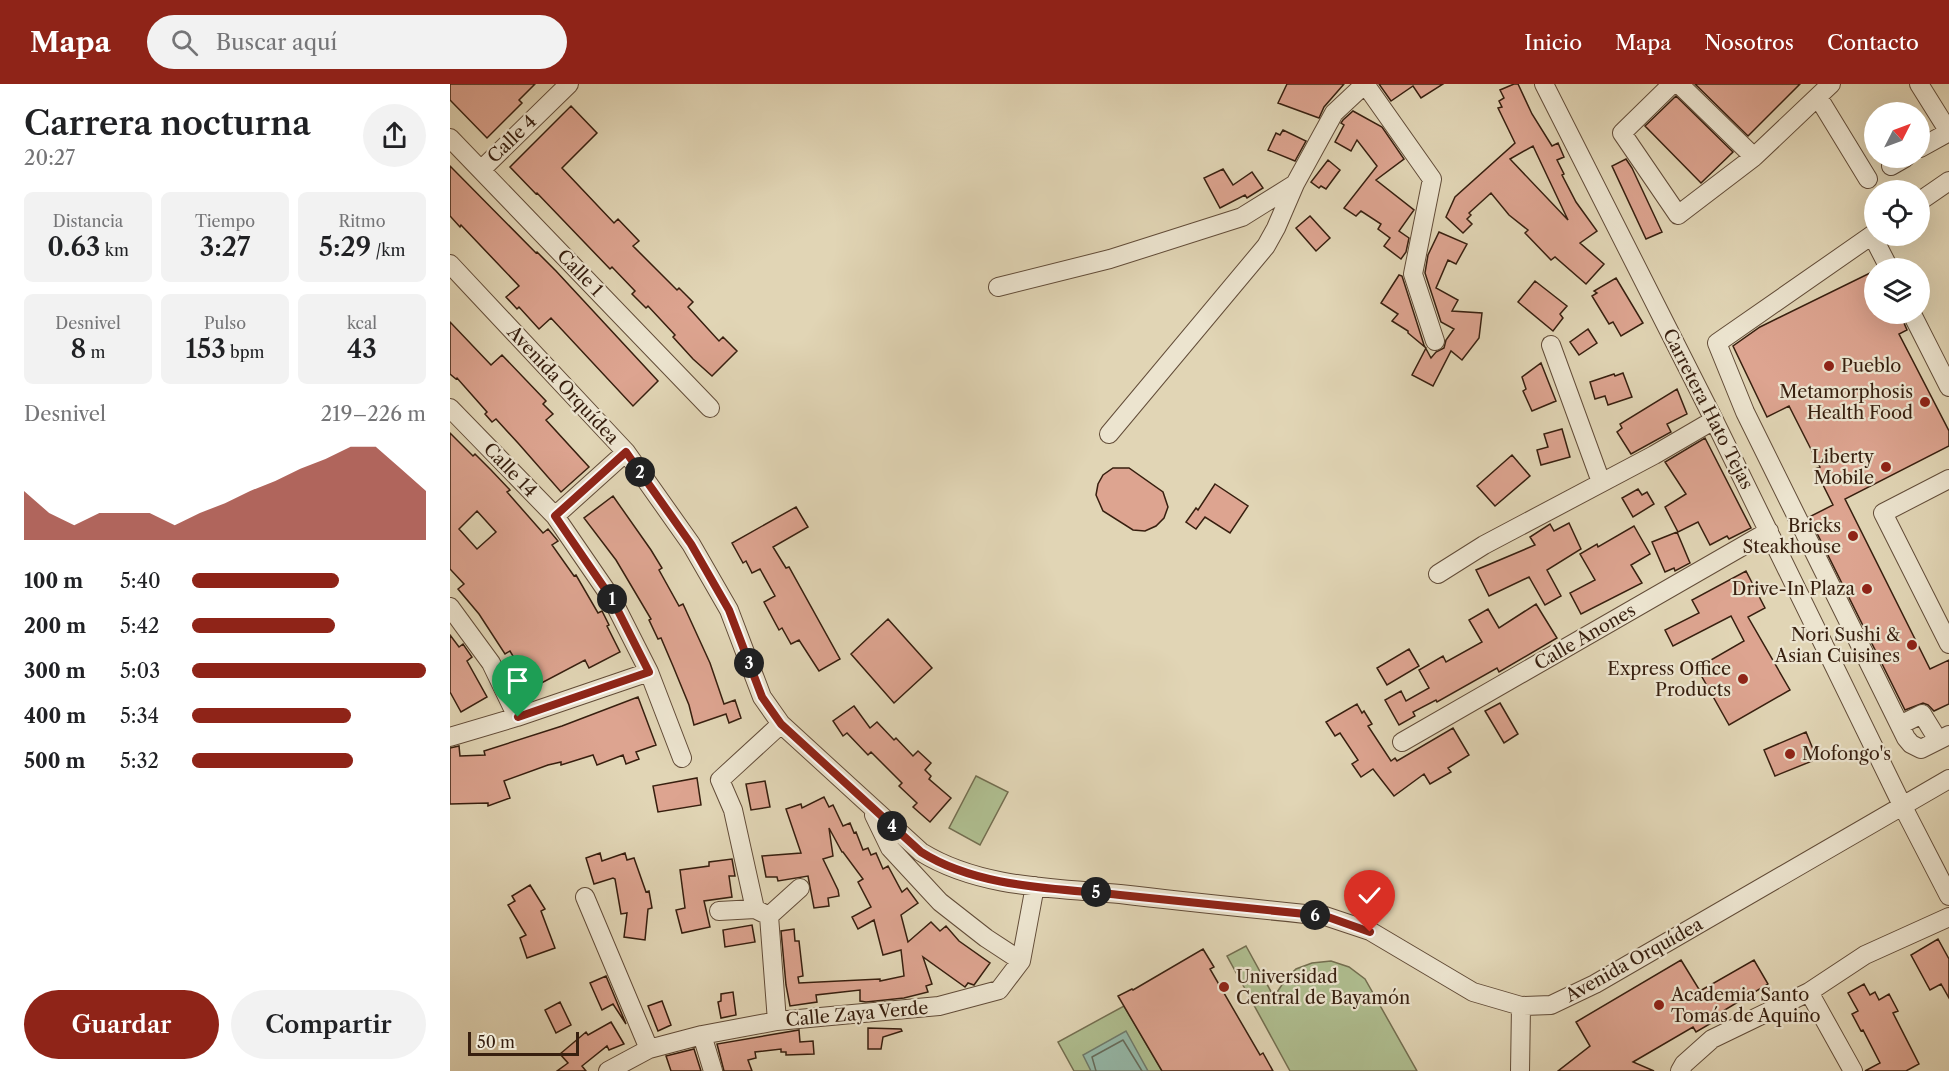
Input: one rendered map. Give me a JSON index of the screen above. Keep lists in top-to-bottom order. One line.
{"streets":{"street":["Calle 4","Calle 1","Avenida Orquídea","Carretera Hato Tejas","Calle 14","Calle Anones","Calle Zaya Verde"]},"crossings":[["Calle 4","Calle 1"],["Avenida Orquídea","Carretera Hato Tejas"],["Avenida Orquídea","Calle Zaya Verde"],["Carretera Hato Tejas","Calle Anones"]],"places":["Pueblo","Metamorphosis Health Food","Liberty Mobile","Bricks Steakhouse","Drive-In Plaza","Nori Sushi & Asian Cuisines","Express Office Products","Mofongo's","Universidad Central de Bayamón","Academia Santo Tomás de Aquino"],"scale_bar":"50 m","north":"top right","page":{"header":"Mapa","search":"Buscar aquí","nav":["Inicio","Mapa","Nosotros","Contacto"],"heading":["Carrera nocturna","20:27"],"stats":[["Distancia","0.63 km"],["Tiempo","3:27"],["Ritmo","5:29 /km"],["Desnivel","8 m"],["Pulso","153 bpm"],["kcal","43"]],"chart":["Desnivel","219–226 m"],"pins":["2","1","3","4","5","6"],"list":[{"name":"100 m","note":"5:40"},{"name":"200 m","note":"5:42"},{"name":"300 m","note":"5:03"},{"name":"400 m","note":"5:34"},{"name":"500 m","note":"5:32"}],"buttons":["Guardar","Compartir"],"scale":"50 m"}}
